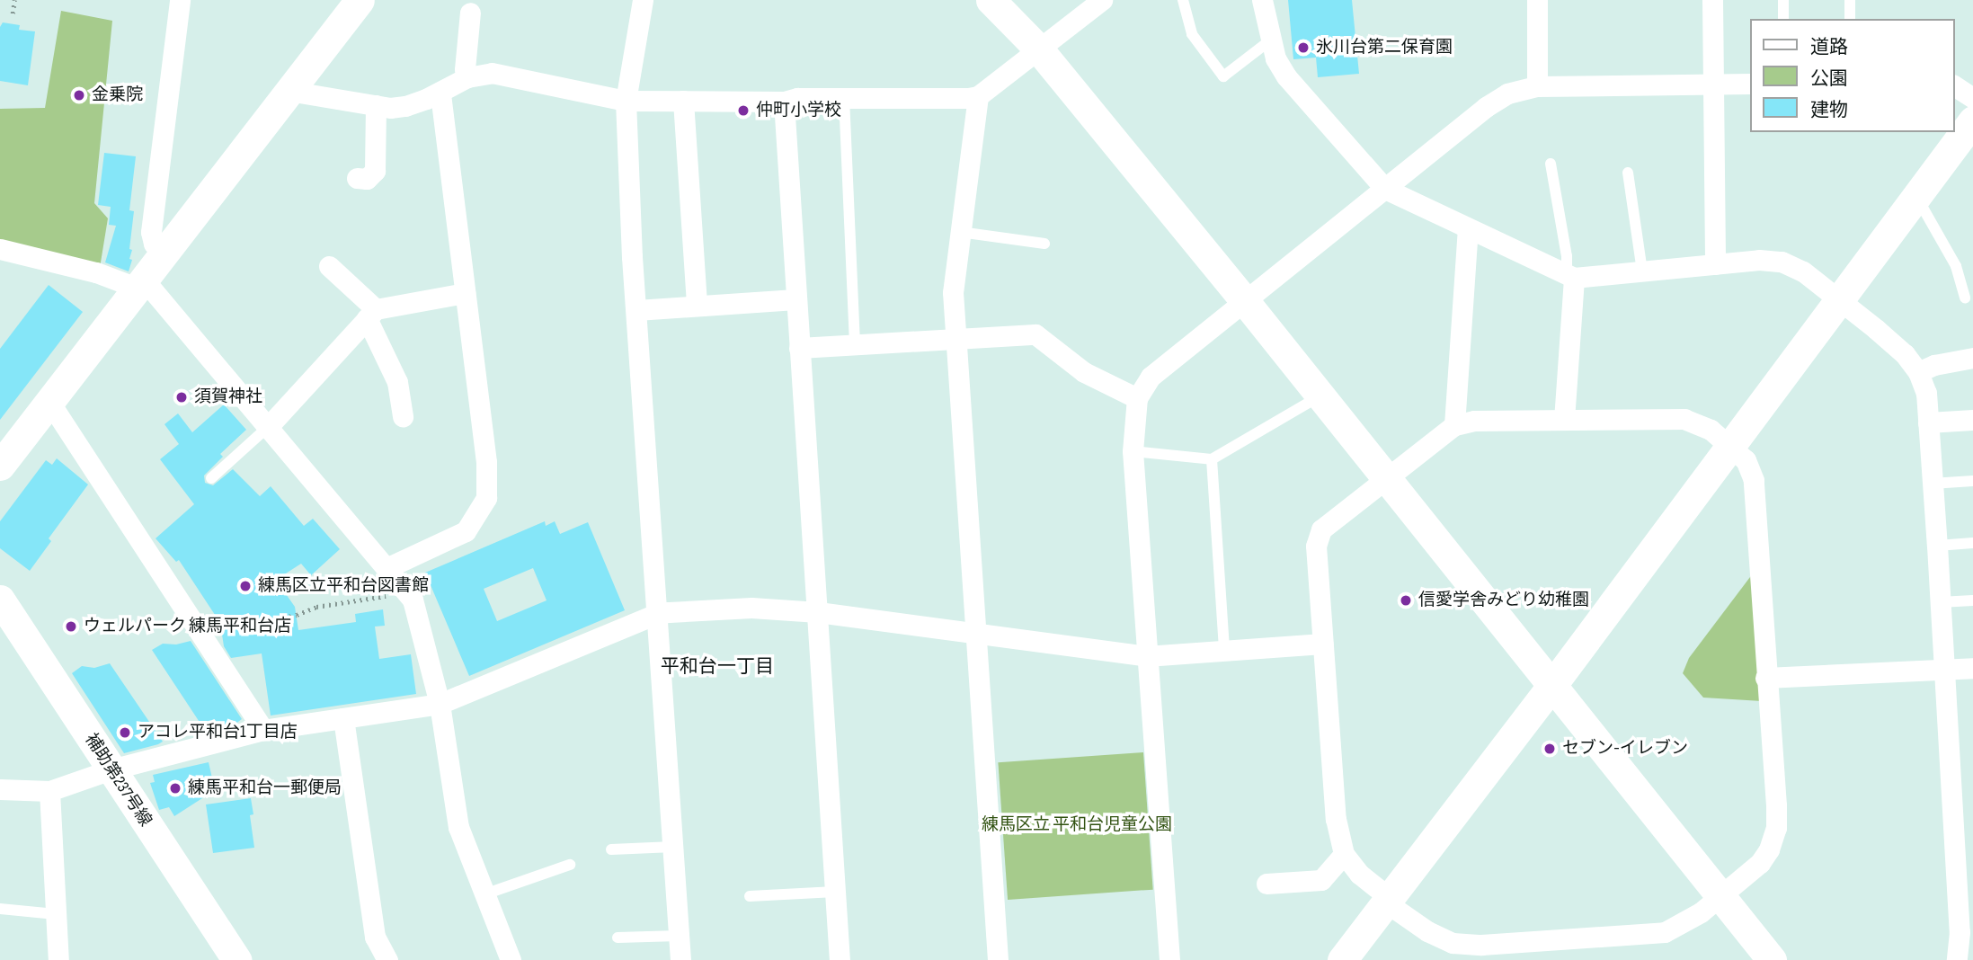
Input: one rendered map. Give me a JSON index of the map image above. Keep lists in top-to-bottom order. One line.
{"streets":{"street":["補助第237号線"]},"districts":["平和台一丁目"],"parks":["練馬区立 平和台児童公園"],"places":["氷川台第二保育園","金乗院","仲町小学校","須賀神社","練馬区立平和台図書館","信愛学舎みどり幼稚園","ウェルパーク 練馬平和台店","アコレ平和台1丁目店","セブン-イレブン","練馬平和台一郵便局"],"legend":["道路","公園","建物"]}
